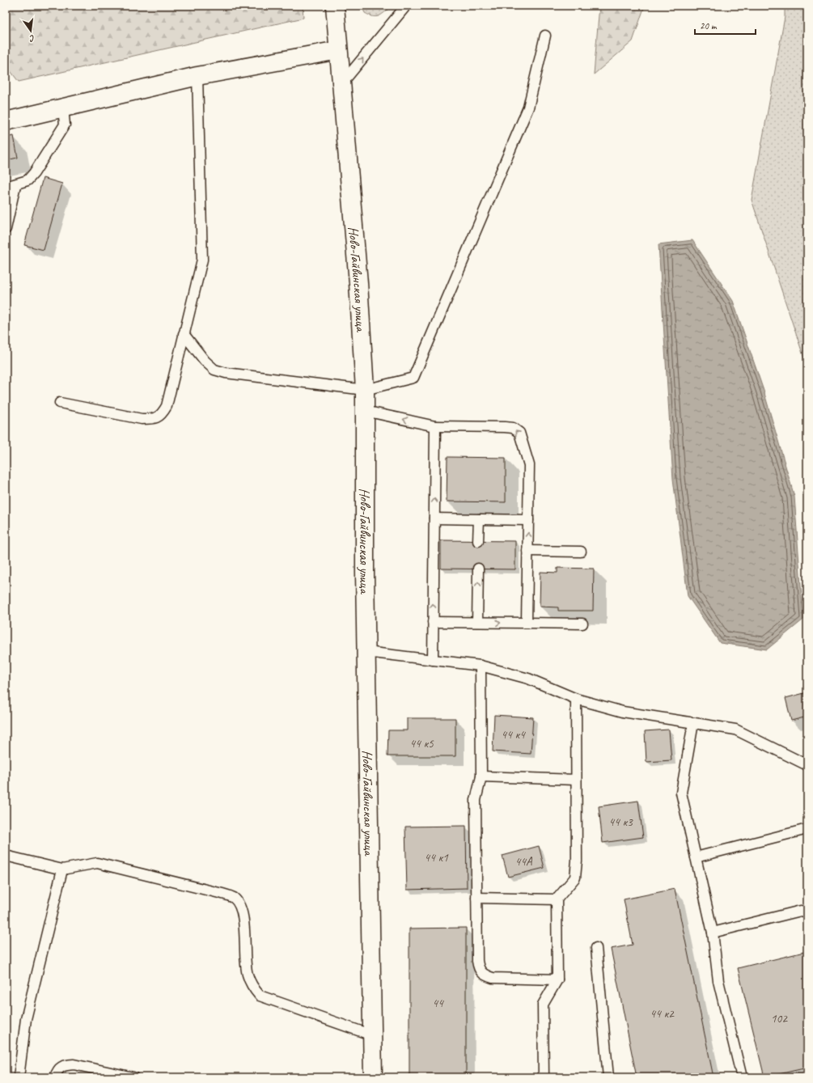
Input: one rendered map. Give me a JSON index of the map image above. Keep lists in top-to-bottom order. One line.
{"streets":{"main road":["Ново-Гайвинская улица"]},"house_numbers":["44 к4","44 к5","44 к3","44 к1","44А","44","44 к2","102"],"scale_bar":"20 m","north":"bottom"}
